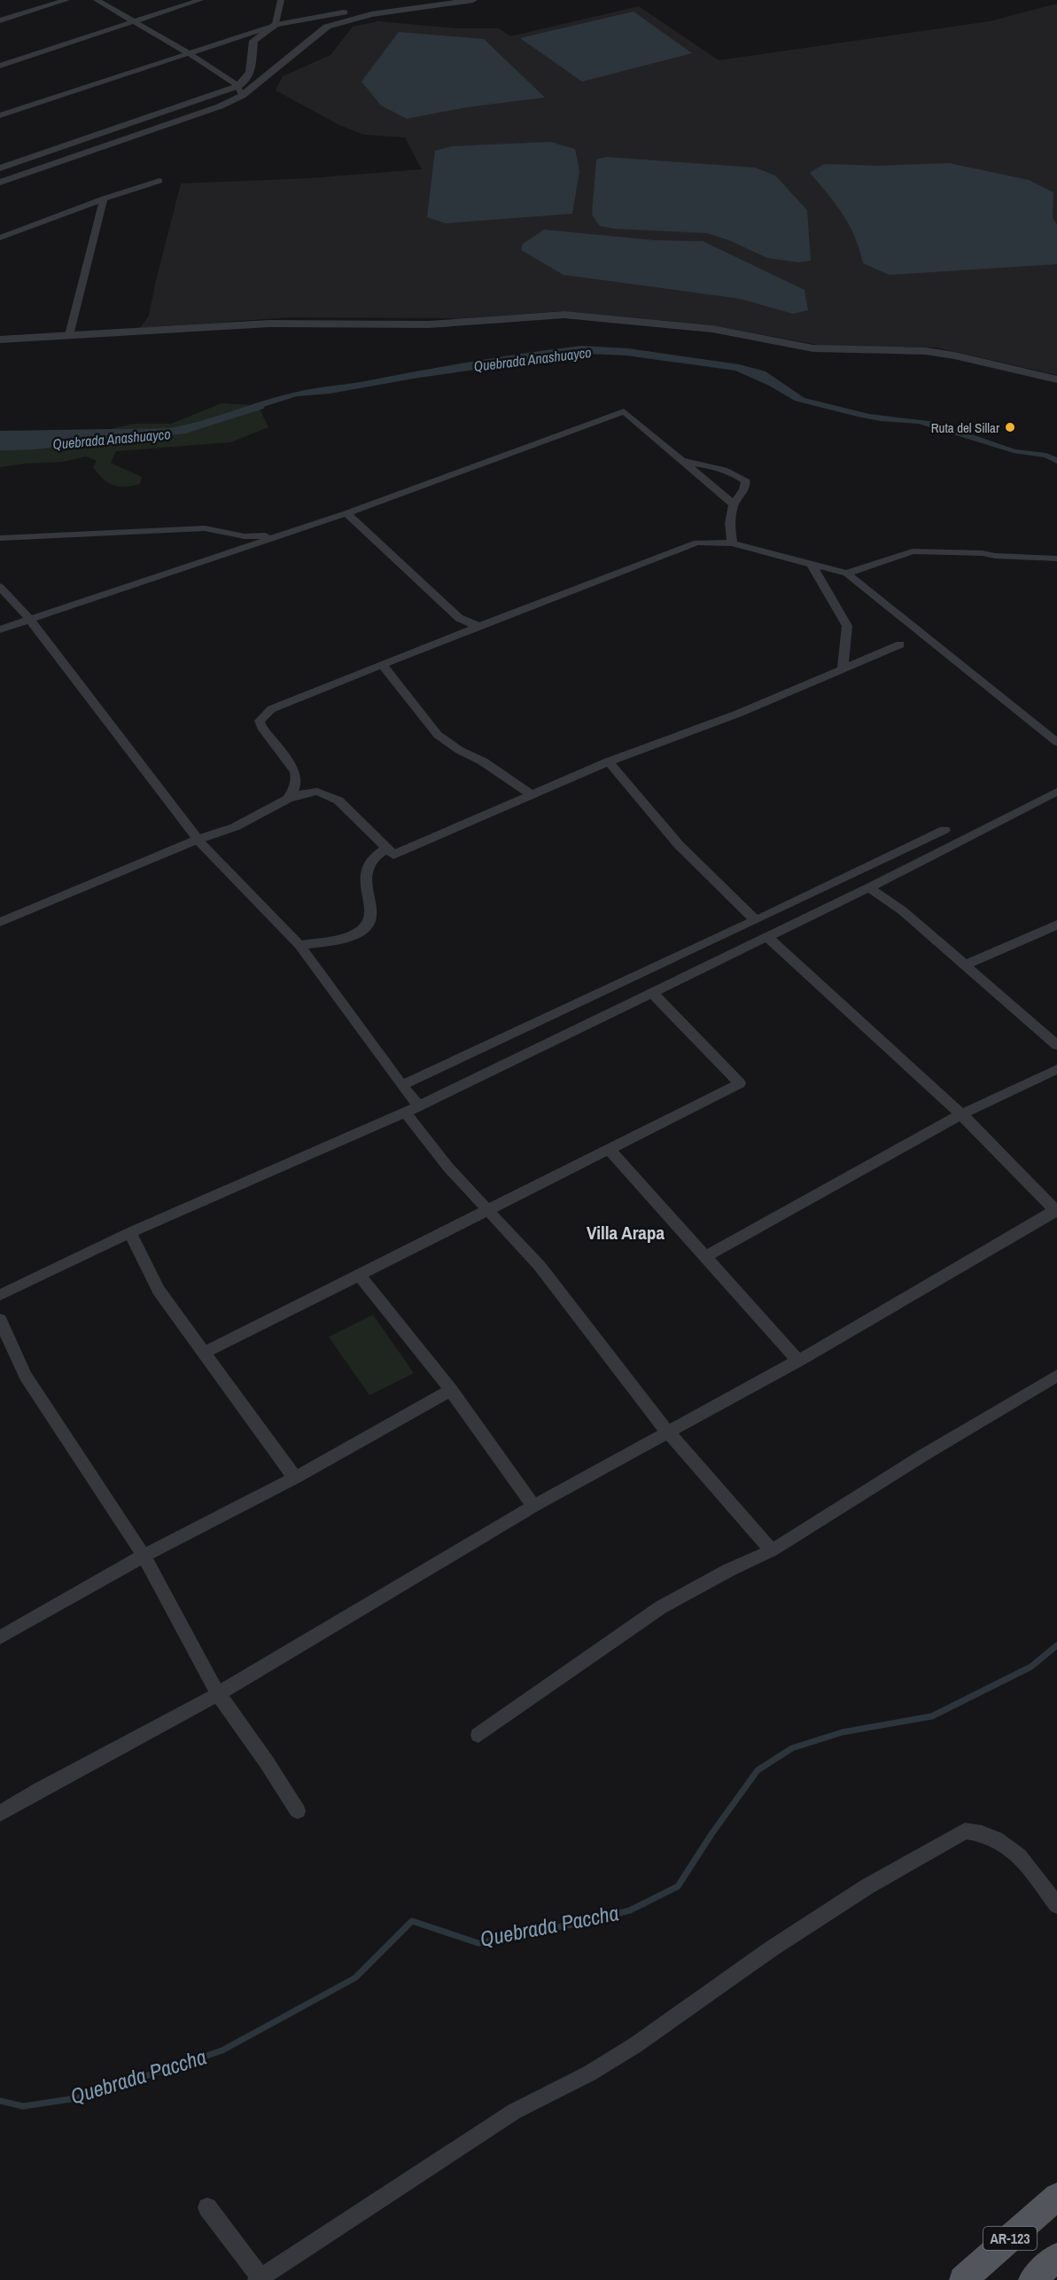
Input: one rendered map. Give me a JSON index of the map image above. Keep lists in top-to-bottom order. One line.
{"streets":{"main road":["AR-123"]},"districts":["Villa Arapa"],"water":["Quebrada Anashuayco","Quebrada Paccha"],"places":["Ruta del Sillar"]}
